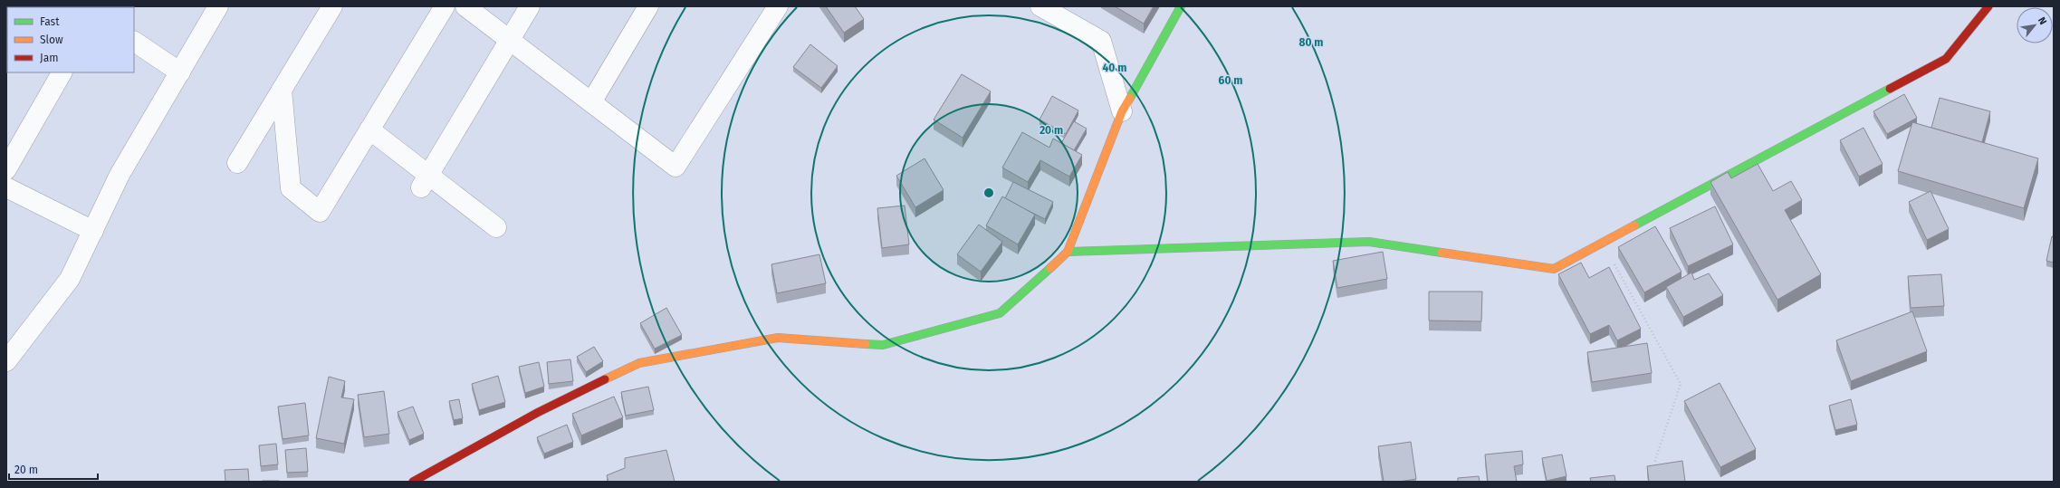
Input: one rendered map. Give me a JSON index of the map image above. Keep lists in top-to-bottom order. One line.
{"legend":["Fast","Slow","Jam"],"scale_bar":"20 m","north":"top right","rings":["80 m","40 m","60 m","20 m"]}
